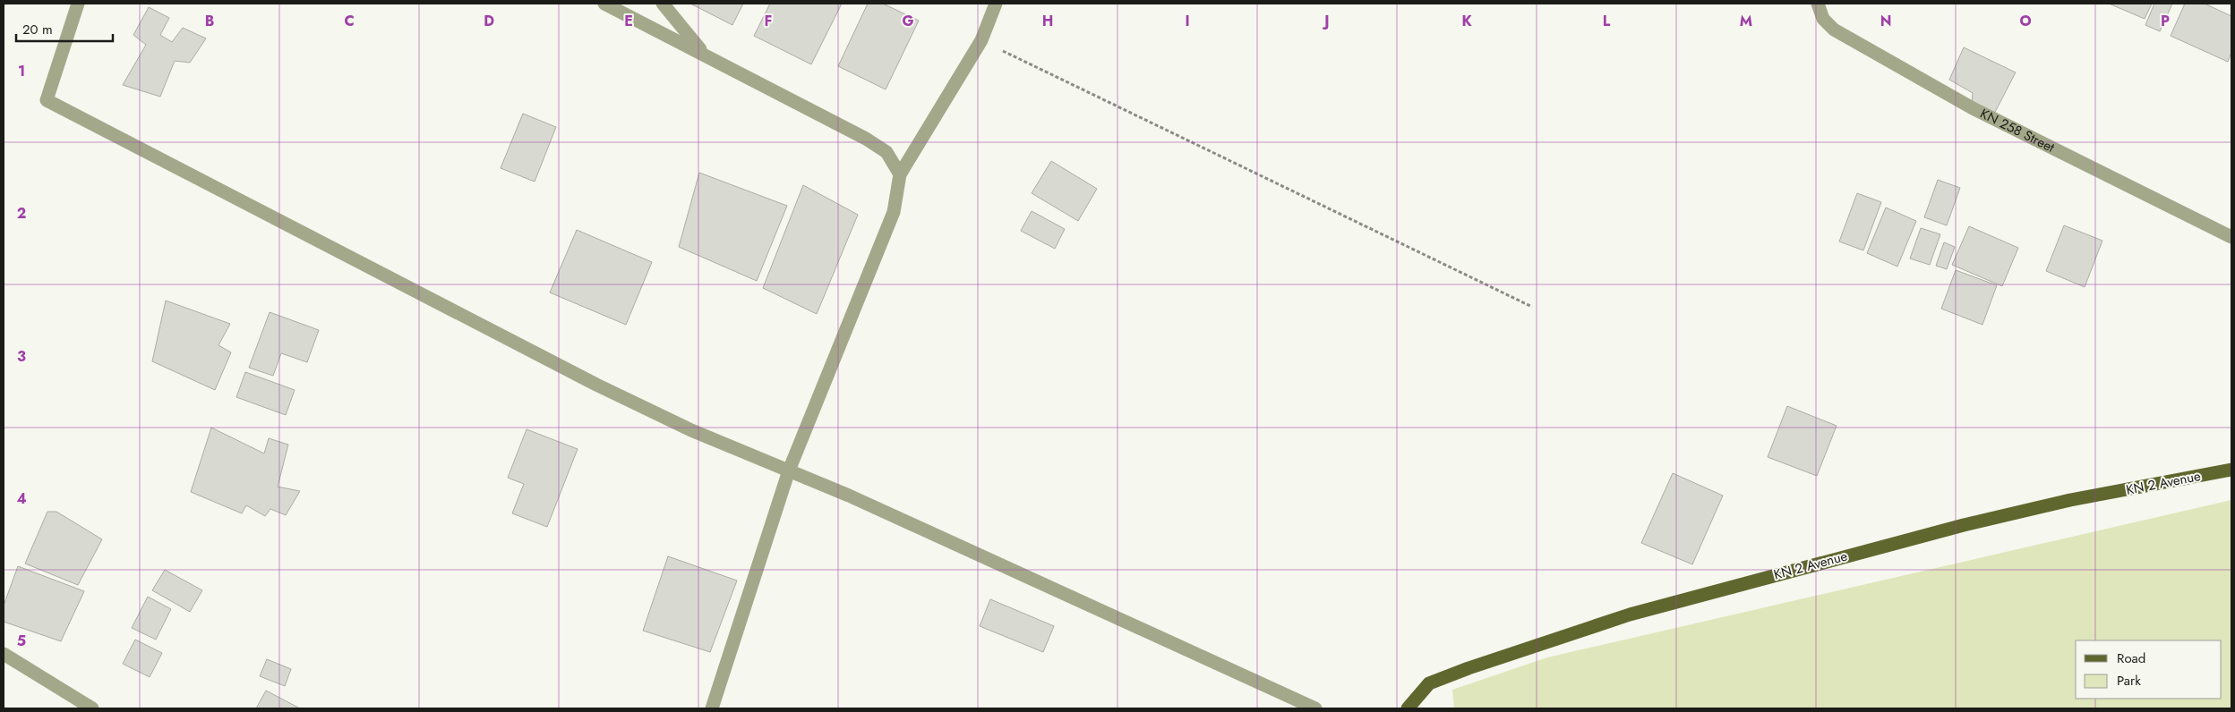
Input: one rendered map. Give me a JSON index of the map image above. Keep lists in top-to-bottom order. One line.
{"streets":{"main road":["KN 2 Avenue"],"street":["KN 258 Street"]},"legend":["Road","Park"],"scale_bar":"20 m","grid":{"columns":["B","C","D","E","F","G","H","I","J","K","L","M","N","O","P"],"rows":["1","2","3","4","5"]}}
